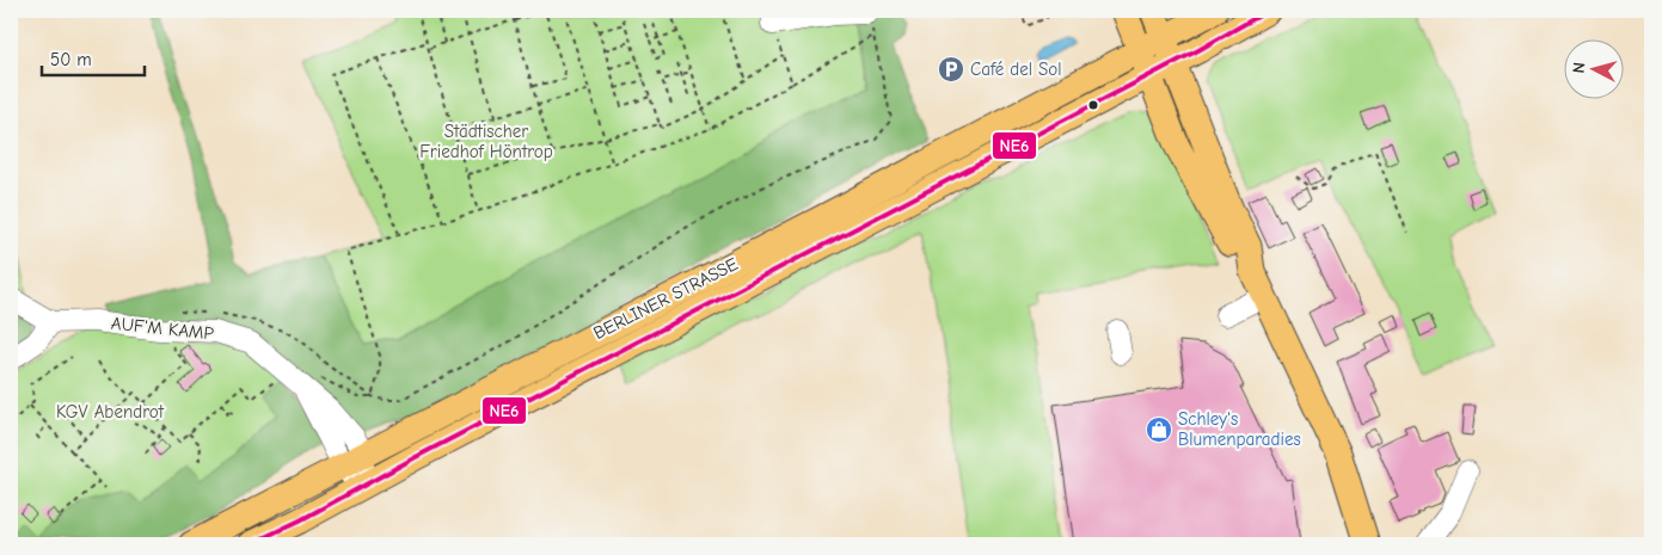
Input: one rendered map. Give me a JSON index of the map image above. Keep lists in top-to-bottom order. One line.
{"streets":{"main road":["BERLINER STRASSE"],"street":["AUF'M KAMP"]},"crossings":[["BERLINER STRASSE","AUF'M KAMP"]],"parks":["Städtischer Friedhof Höntrop","KGV Abendrot"],"places":{"parking":["Café del Sol"],"shop":["Schley's Blumenparadies"]},"lines":["transit line NE6"],"scale_bar":"50 m","north":"left"}
